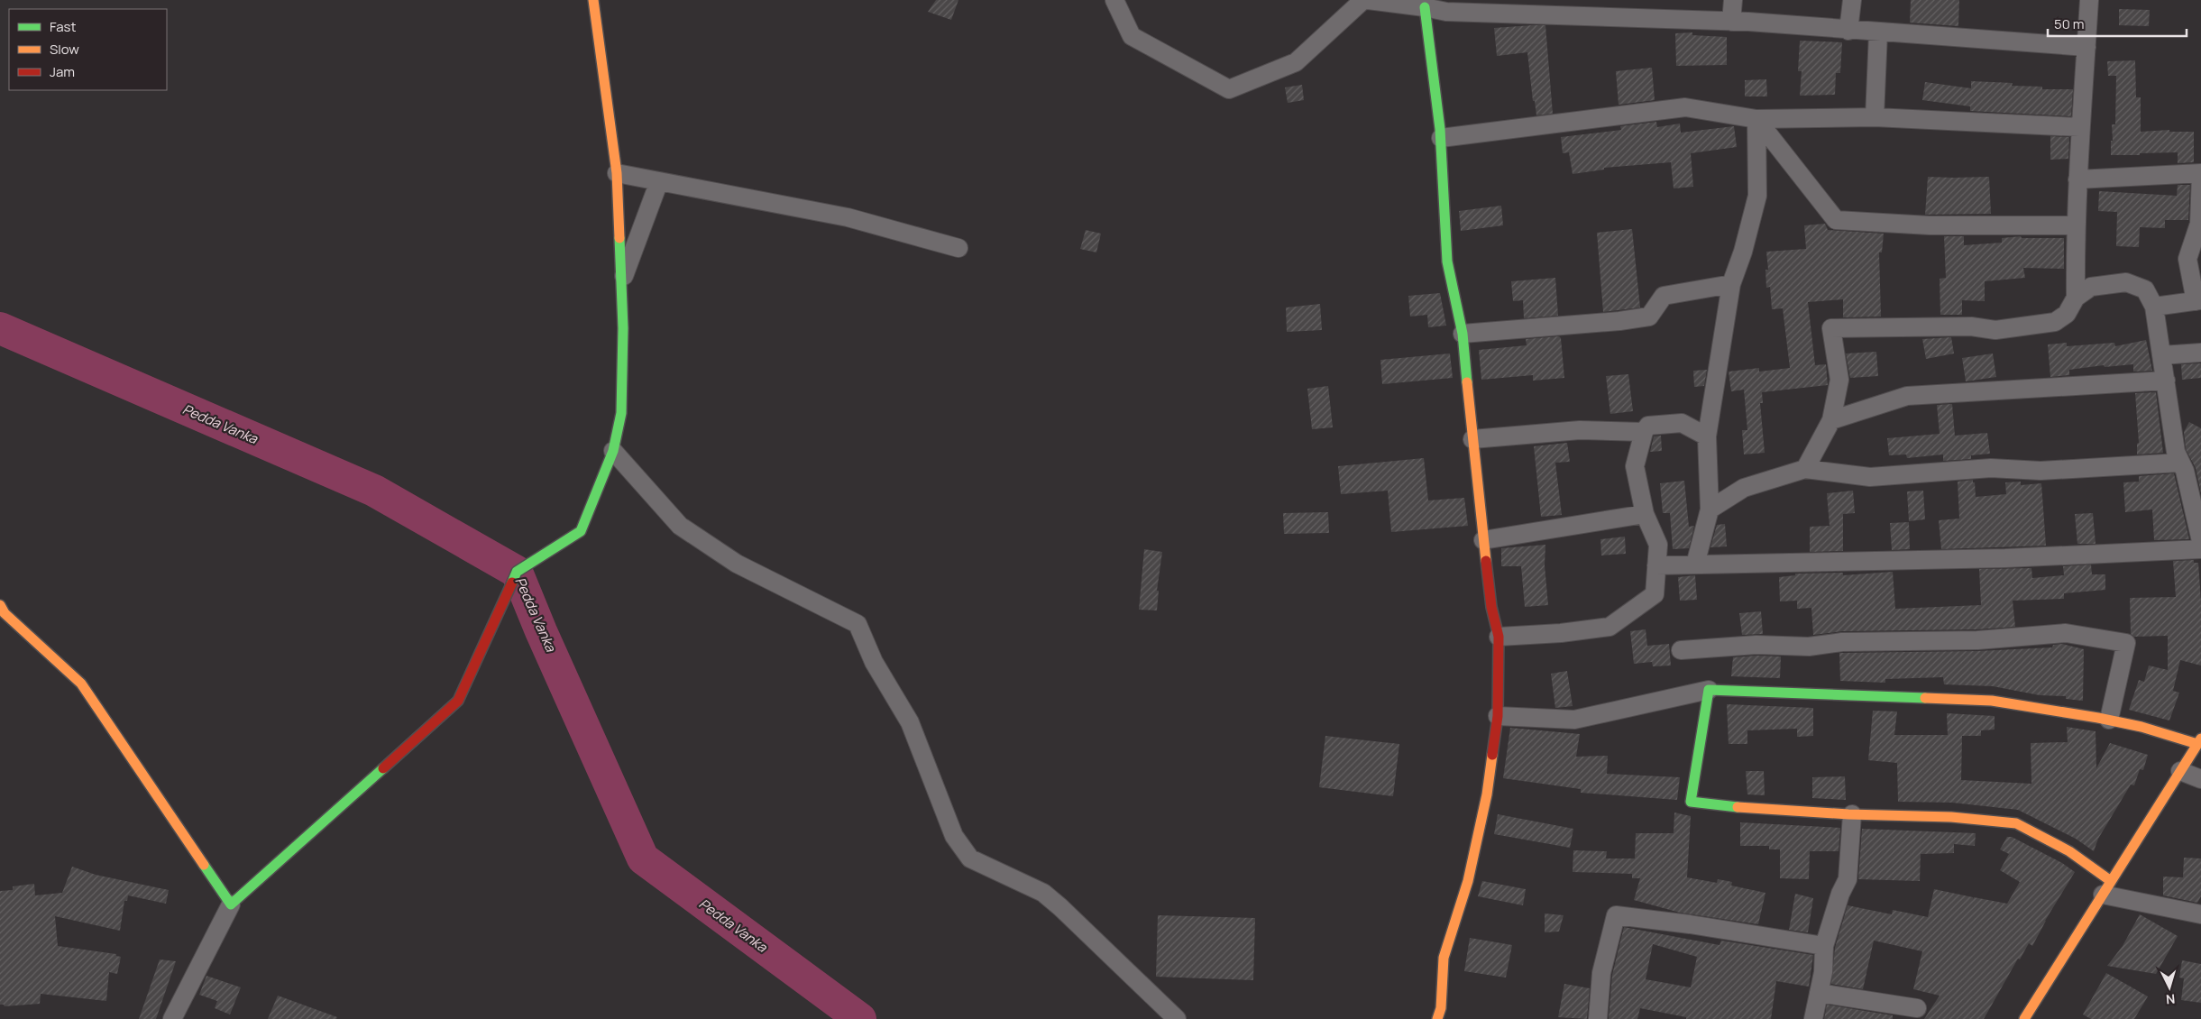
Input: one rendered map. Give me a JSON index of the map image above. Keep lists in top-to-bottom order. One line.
{"water":["Pedda Vanka"],"legend":["Fast","Slow","Jam"],"scale_bar":"50 m","north":"bottom"}
